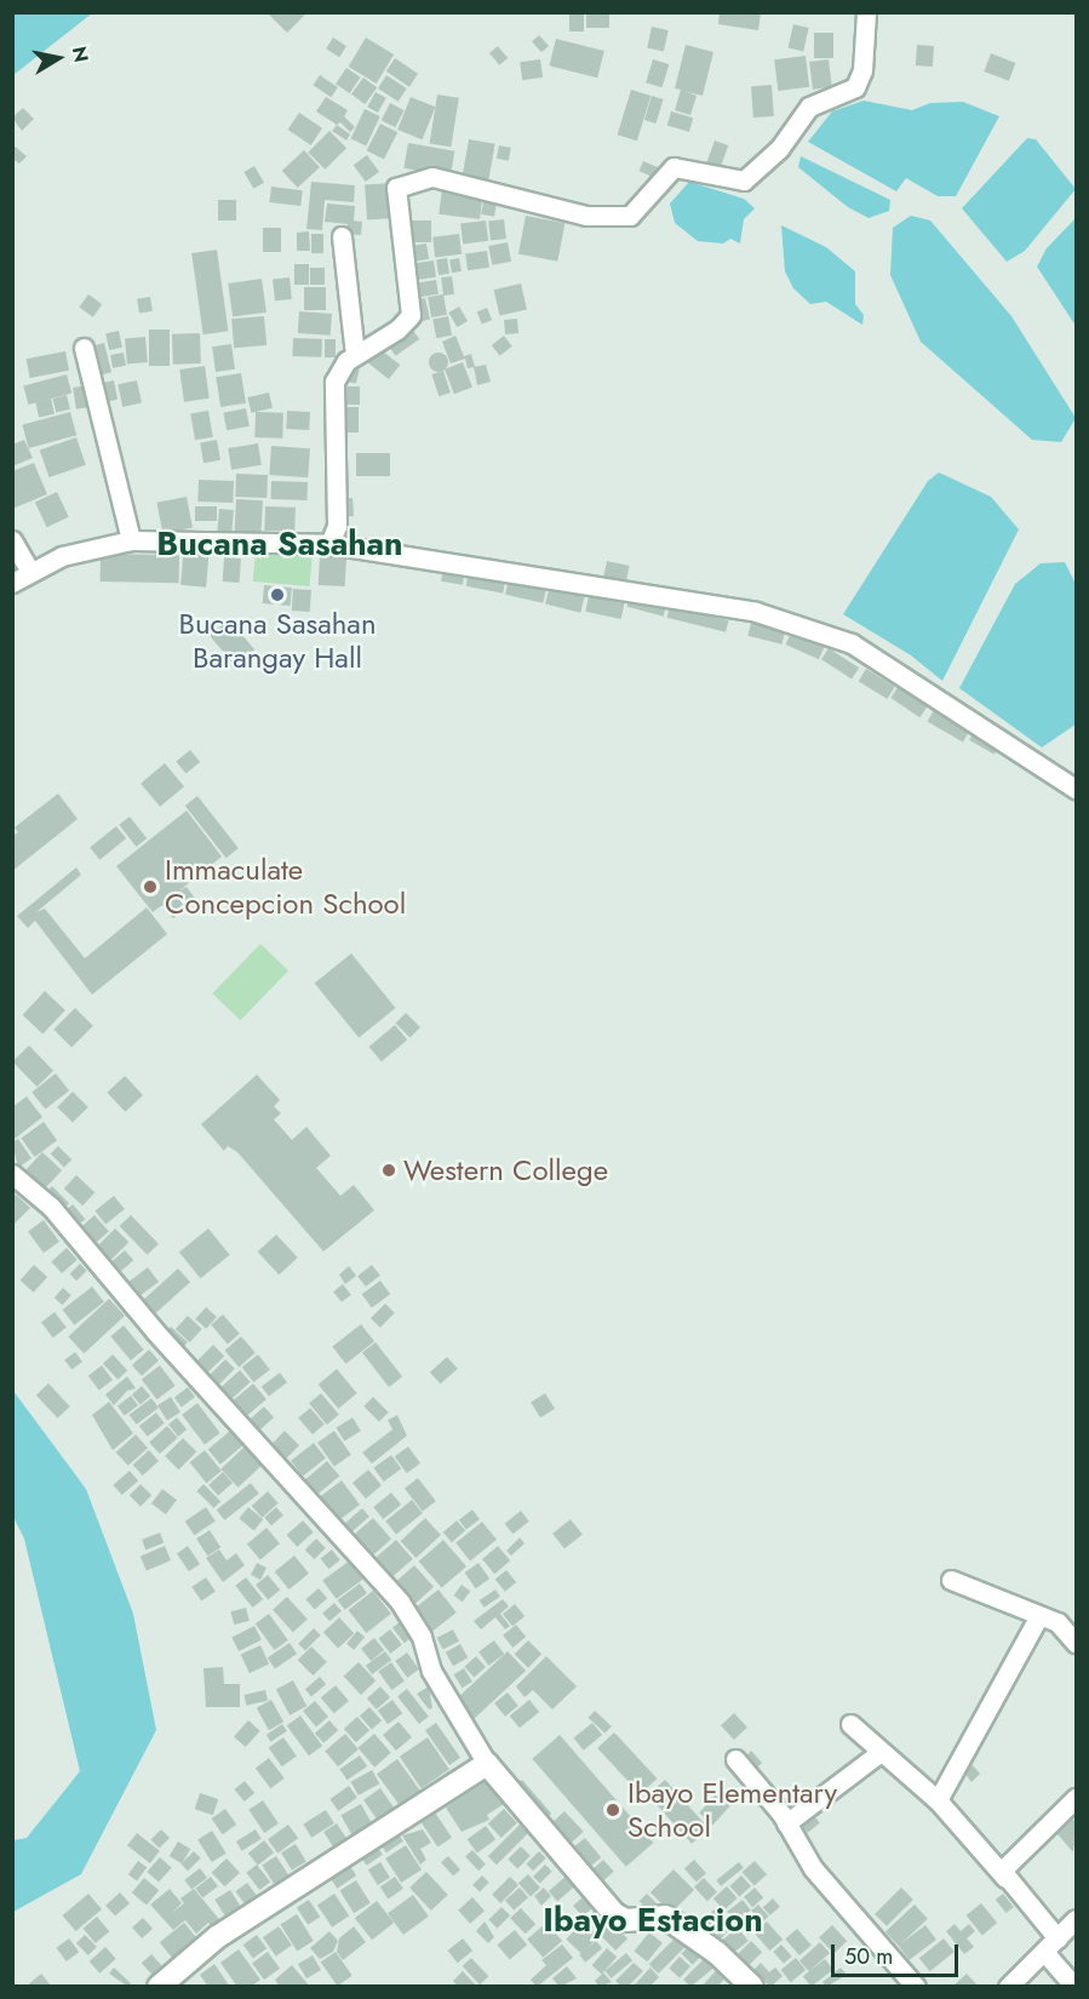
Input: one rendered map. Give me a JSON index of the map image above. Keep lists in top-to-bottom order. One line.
{"districts":["Bucana Sasahan","Ibayo Estacion"],"places":["Bucana Sasahan Barangay Hall","Immaculate Concepcion School","Western College","Ibayo Elementary School"],"scale_bar":"50 m","north":"right"}
